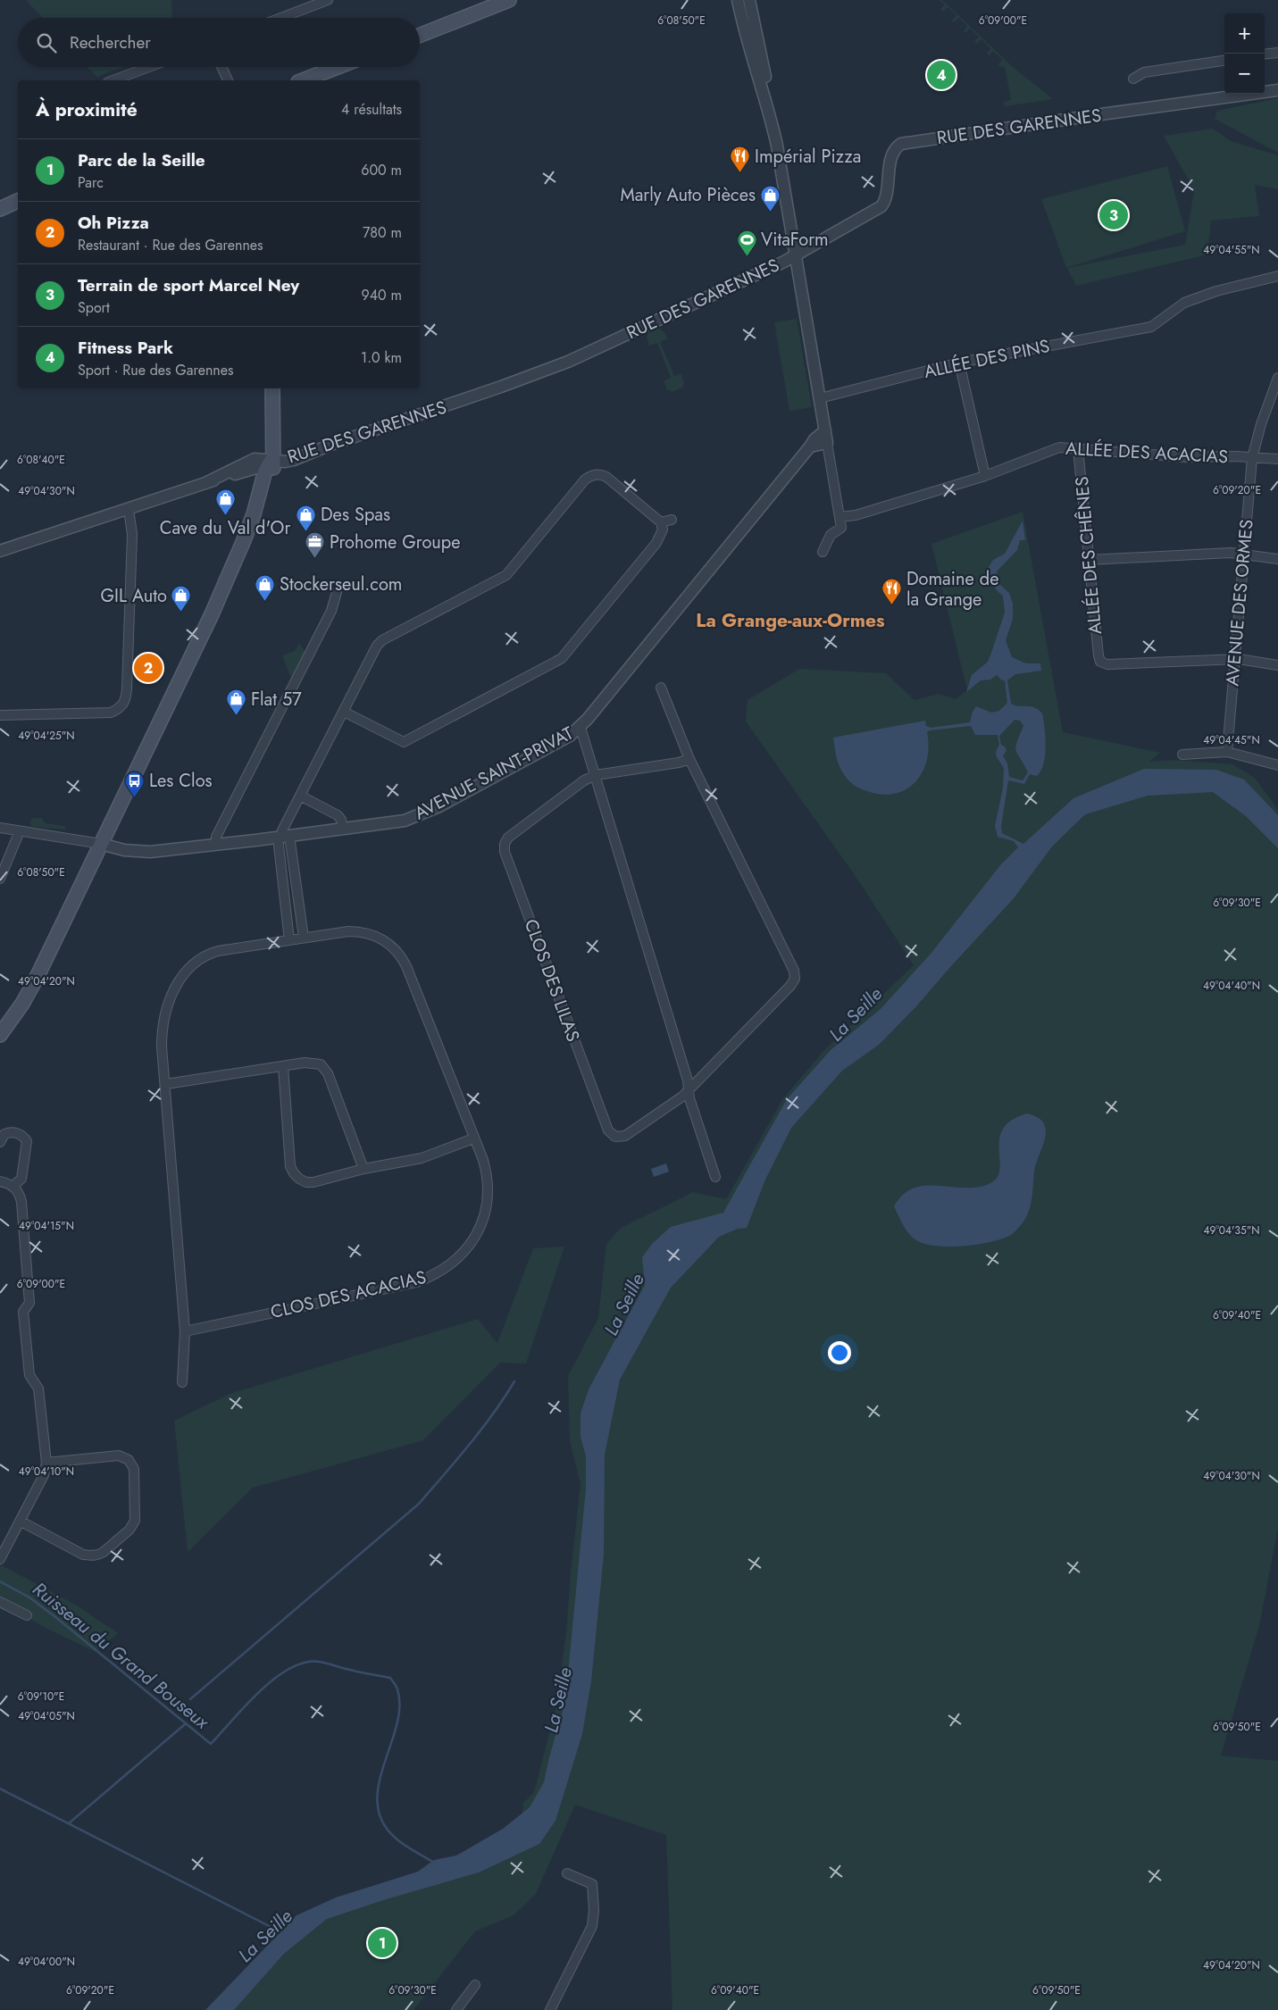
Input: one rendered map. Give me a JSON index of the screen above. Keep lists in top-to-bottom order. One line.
{"streets":{"street":["RUE DES GARENNES","ALLÉE DES PINS","ALLÉE DES ACACIAS","ALLÉE DES CHÊNES","AVENUE DES ORMES","AVENUE SAINT-PRIVAT","CLOS DES LILAS","CLOS DES ACACIAS"]},"crossings":[["ALLÉE DES ACACIAS","ALLÉE DES CHÊNES"],["ALLÉE DES ACACIAS","AVENUE DES ORMES"],["ALLÉE DES CHÊNES","AVENUE DES ORMES"]],"districts":["La Grange-aux-Ormes"],"water":["La Seille","Ruisseau du Grand Bouseux"],"places":{"restaurant":["Impérial Pizza","Domaine de la Grange"],"shop":["Marly Auto Pièces","Cave du Val d'Or","Des Spas","Stockerseul.com","GIL Auto","Flat 57"],"sports":["VitaForm"],"office":["Prohome Groupe"],"bus stop":["Les Clos"]},"page":{"map_buttons":["+","−"],"search":"Rechercher","pins":["4","3","2","1"],"heading":["À proximité","4 résultats"],"list":[{"mark":"1","name":"Parc de la Seille","note":"Parc","value":"600 m"},{"mark":"2","name":"Oh Pizza","note":"Restaurant · Rue des Garennes","value":"780 m"},{"mark":"3","name":"Terrain de sport Marcel Ney","note":"Sport","value":"940 m"},{"mark":"4","name":"Fitness Park","note":"Sport · Rue des Garennes","value":"1.0 km"}]},"coordinates":["6°08'50\"E","6°09'00\"E","49°04'55\"N","6°08'40\"E","6°09'20\"E","49°04'30\"N","49°04'25\"N","49°04'45\"N","6°09'30\"E","49°04'20\"N","49°04'40\"N","49°04'15\"N","49°04'35\"N","6°09'40\"E","49°04'10\"N","6°09'10\"E","49°04'05\"N","6°09'50\"E","49°04'00\"N"]}
